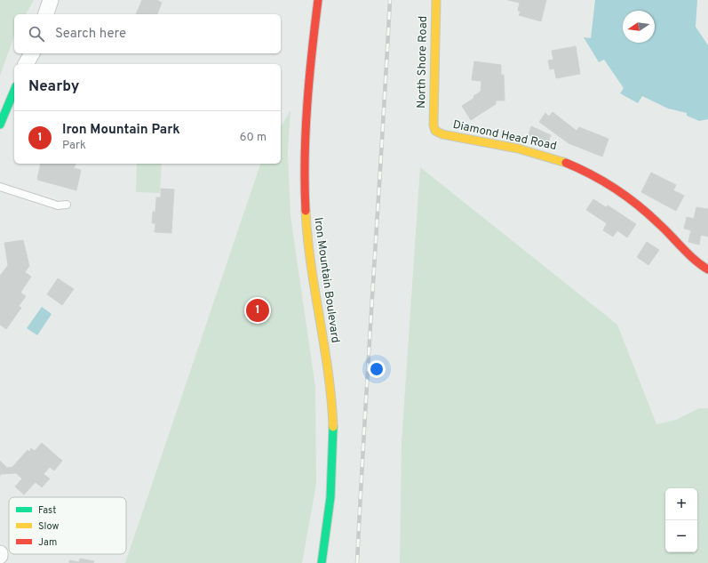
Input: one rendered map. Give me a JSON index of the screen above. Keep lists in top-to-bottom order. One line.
{"streets":{"street":["North Shore Road","Diamond Head Road","Iron Mountain Boulevard"]},"crossings":[["North Shore Road","Diamond Head Road"]],"legend":["Fast","Slow","Jam"],"north":"left","page":{"search":"Search here","heading":"Nearby","list":[{"mark":"1","name":"Iron Mountain Park","note":"Park","value":"60 m"}],"pins":"1","map_buttons":["+","−"]}}
